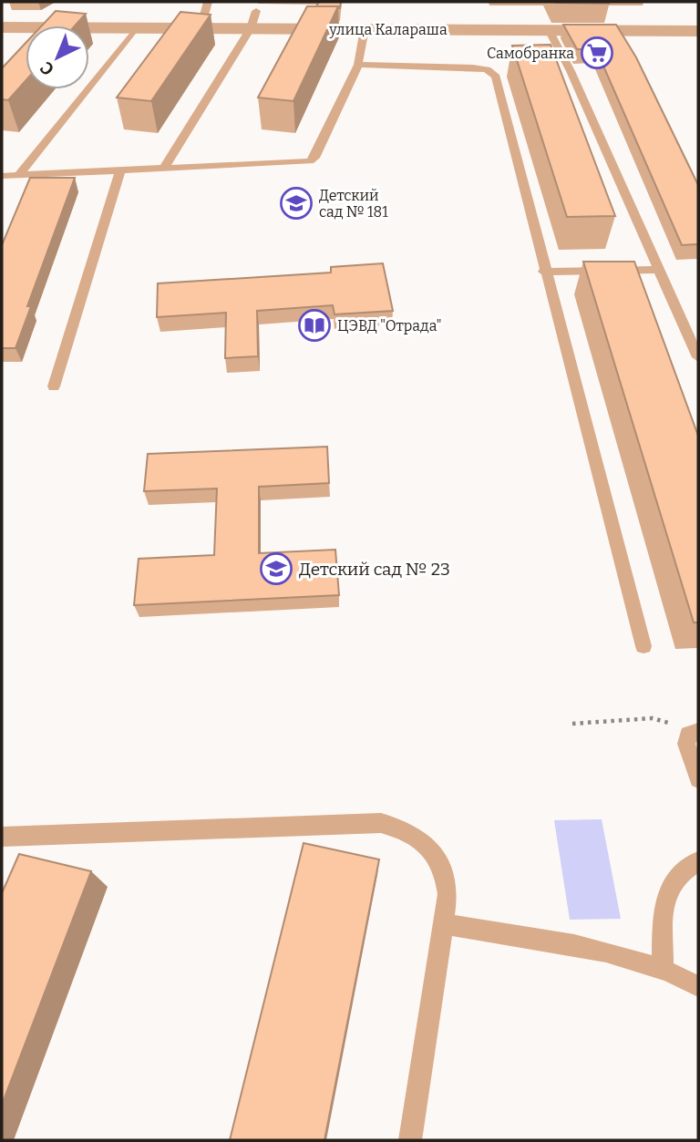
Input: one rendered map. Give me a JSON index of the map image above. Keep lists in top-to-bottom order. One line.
{"streets":{"street":["улица Калараша"]},"places":{"supermarket":["Самобранка"],"school or university":["Детский сад № 181","Детский сад № 23"],"library":["ЦЭВД \"Отрада\""]},"north":"bottom left"}
